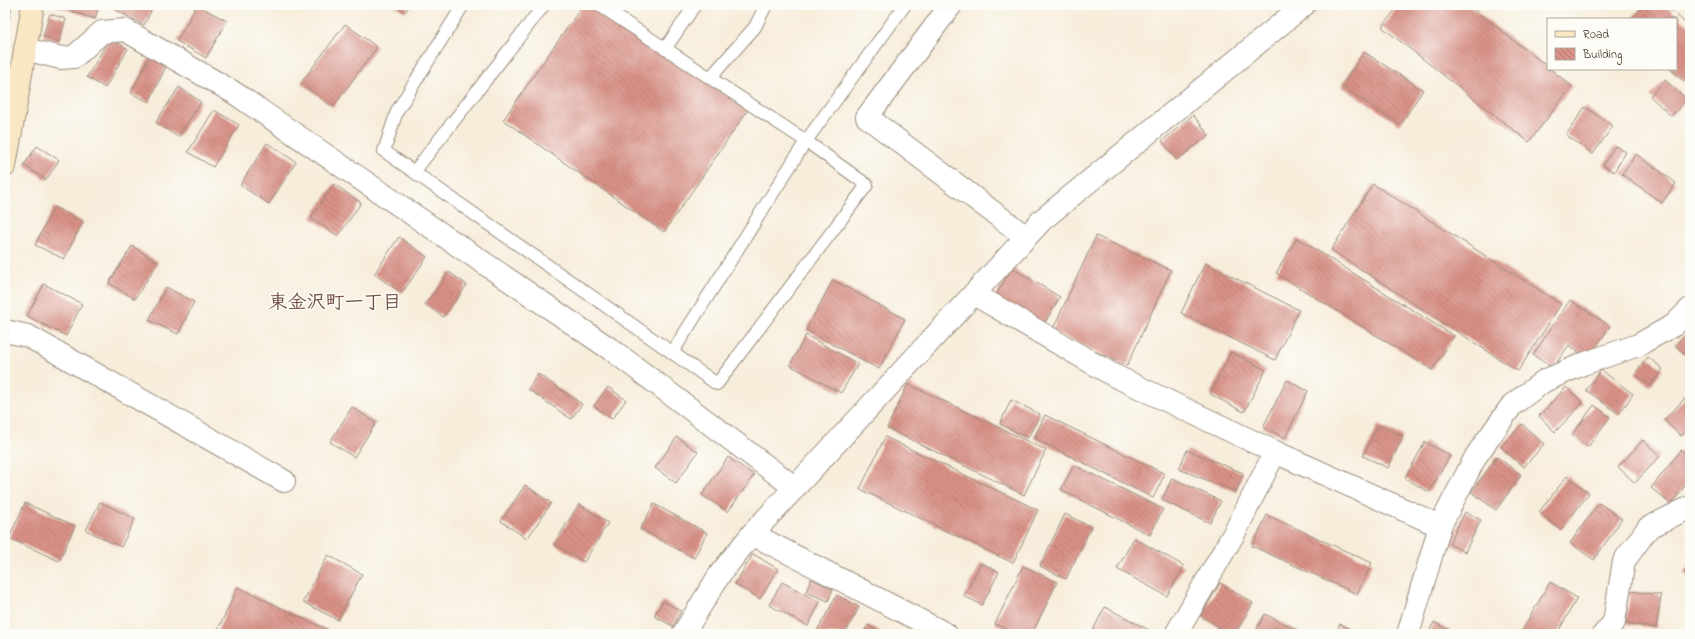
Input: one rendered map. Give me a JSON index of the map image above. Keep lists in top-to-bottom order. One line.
{"districts":["東金沢町一丁目"],"legend":["Road","Building"]}
